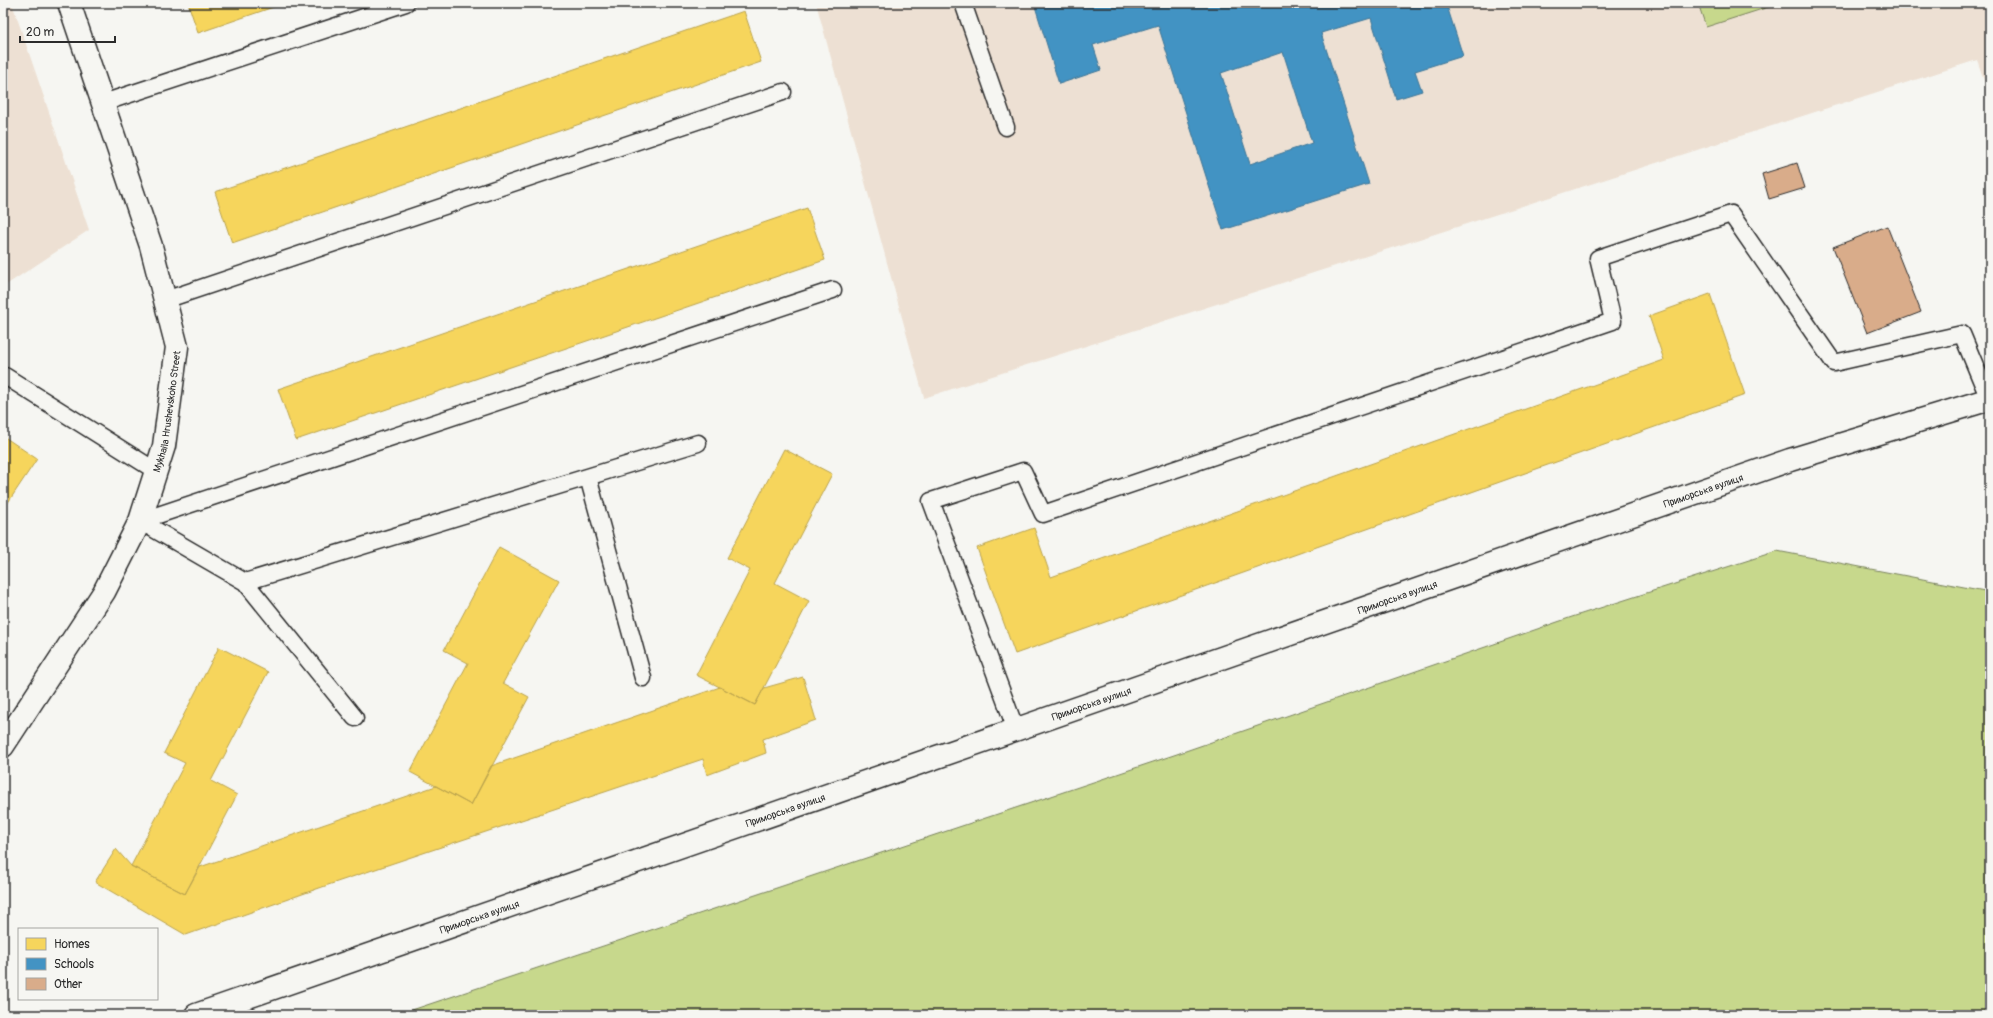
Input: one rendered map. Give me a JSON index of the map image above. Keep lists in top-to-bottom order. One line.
{"streets":{"street":["Mykhaila Hrushevskoho Street","Приморська вулиця"]},"legend":["Homes","Schools","Other"],"scale_bar":"20 m"}
